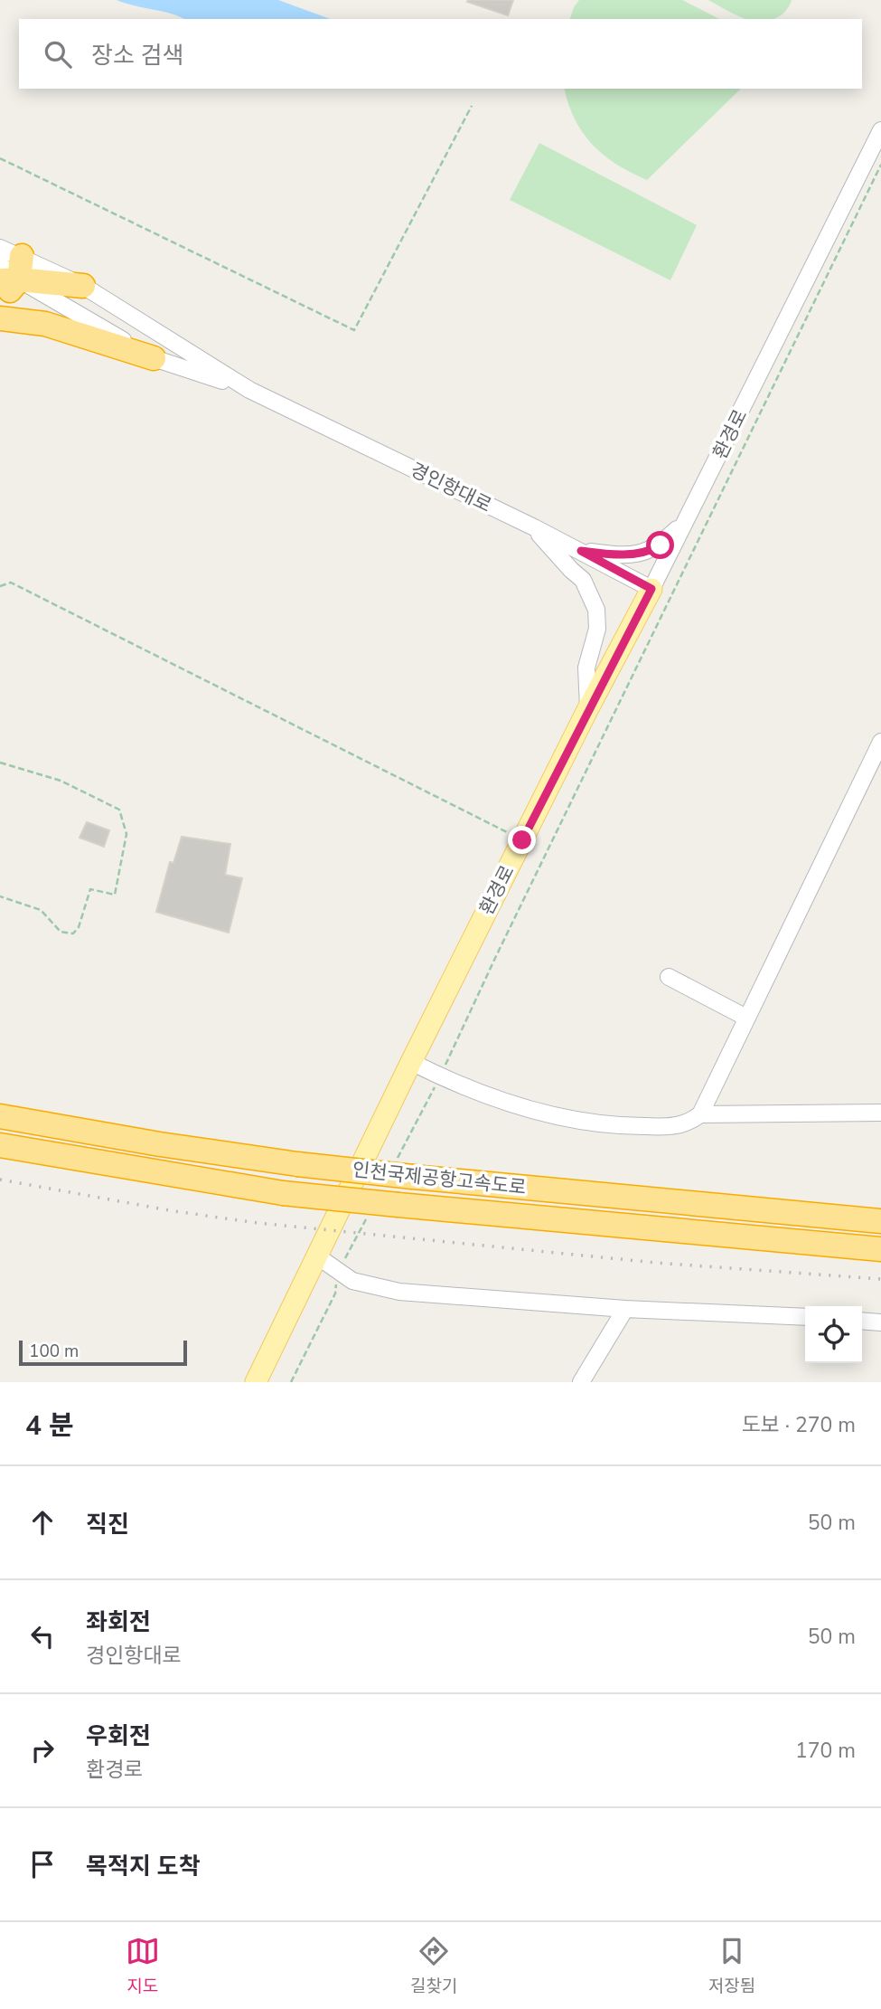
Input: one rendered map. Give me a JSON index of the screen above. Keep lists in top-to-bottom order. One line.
{"streets":{"highway":["인천국제공항고속도로"],"main road":["환경로"],"street":["경인항대로"]},"crossings":[["환경로","경인항대로"]],"scale_bar":"100 m","page":{"search":"장소 검색","scale":"100 m","heading":["4 분","도보 · 270 m"],"list":[["직진","50 m"],["좌회전","경인항대로","50 m"],["우회전","환경로","170 m"],"목적지 도착"],"nav":["지도","길찾기","저장됨"]}}
